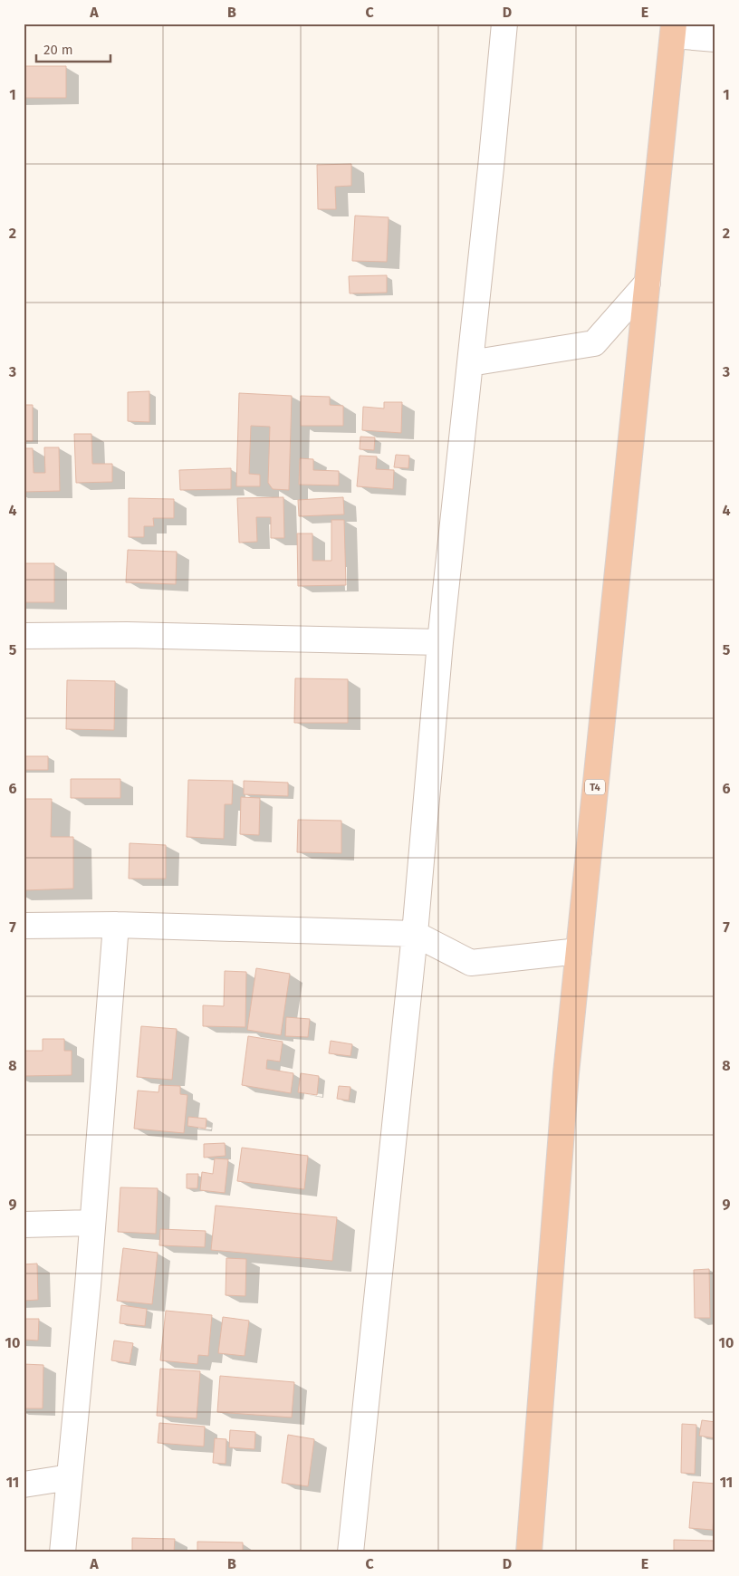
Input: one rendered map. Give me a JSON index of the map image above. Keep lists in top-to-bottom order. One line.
{"streets":{"highway":["T4"]},"scale_bar":"20 m","grid":{"columns":["A","B","C","D","E"],"rows":["1","2","3","4","5","6","7","8","9","10","11"]}}
